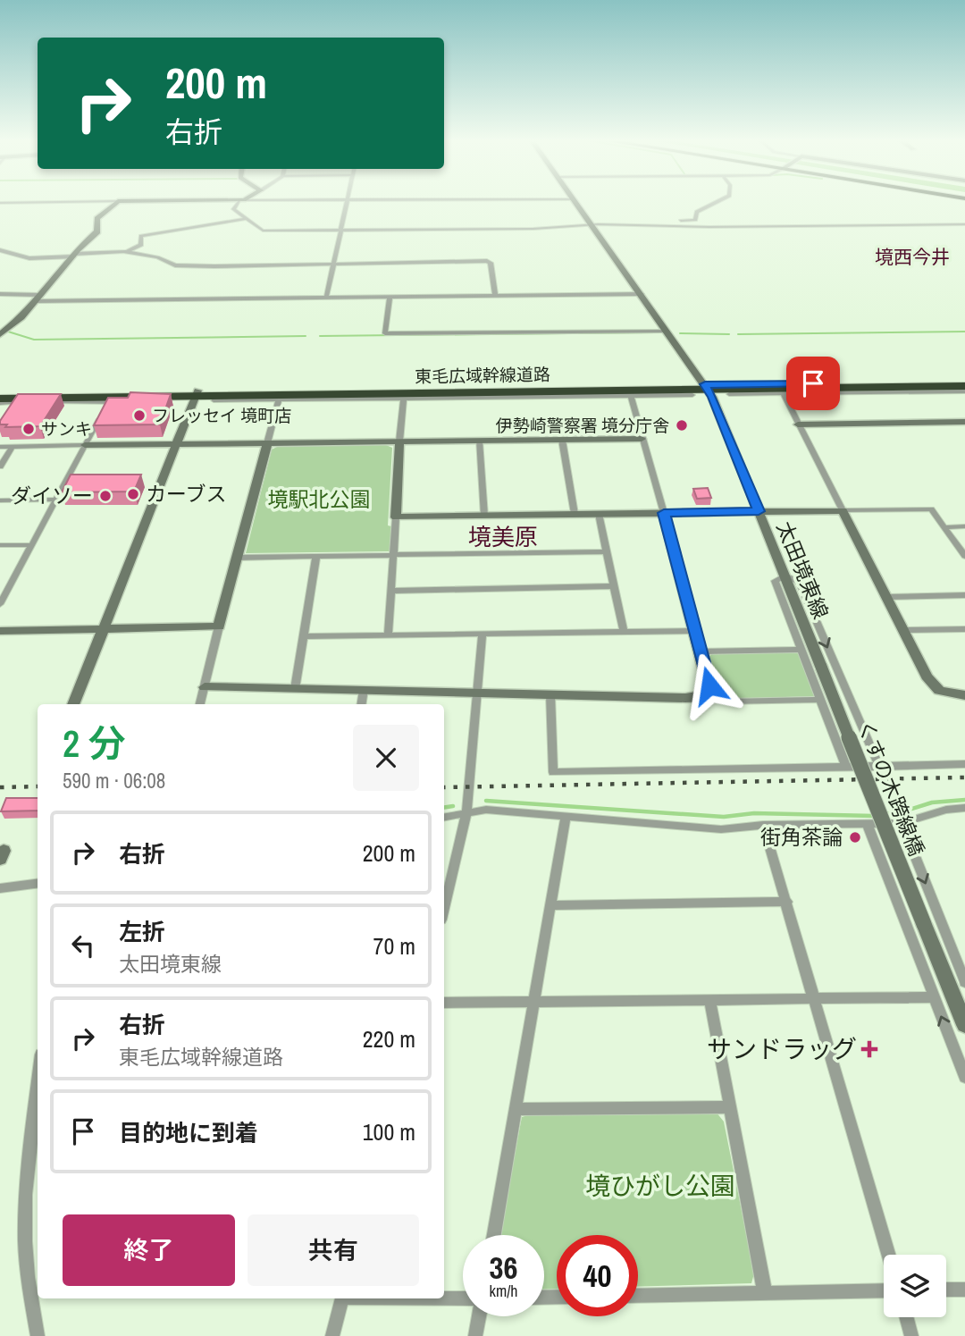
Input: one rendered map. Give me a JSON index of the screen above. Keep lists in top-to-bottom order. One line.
{"streets":{"highway":["東毛広域幹線道路"],"street":["太田境東線","くすの木跨線橋"]},"crossings":[["東毛広域幹線道路","太田境東線"],["太田境東線","くすの木跨線橋"]],"districts":["境西今井","境美原"],"parks":["境駅北公園","境ひがし公園"],"places":{"other":["フレッセイ 境町店","伊勢崎警察署 境分庁舎","サンキ","カーブス","ダイソー","街角茶論"],"health":["サンドラッグ"]},"page":{"turn":["200 m","右折"],"heading":["2 分","590 m · 06:08"],"list":[{"name":"右折","value":"200 m"},{"name":"左折","note":"太田境東線","value":"70 m"},{"name":"右折","note":"東毛広域幹線道路","value":"220 m"},{"name":"目的地に到着","value":"100 m"}],"buttons":["終了","共有"],"speed":"36 km/h","limit":"40"}}
